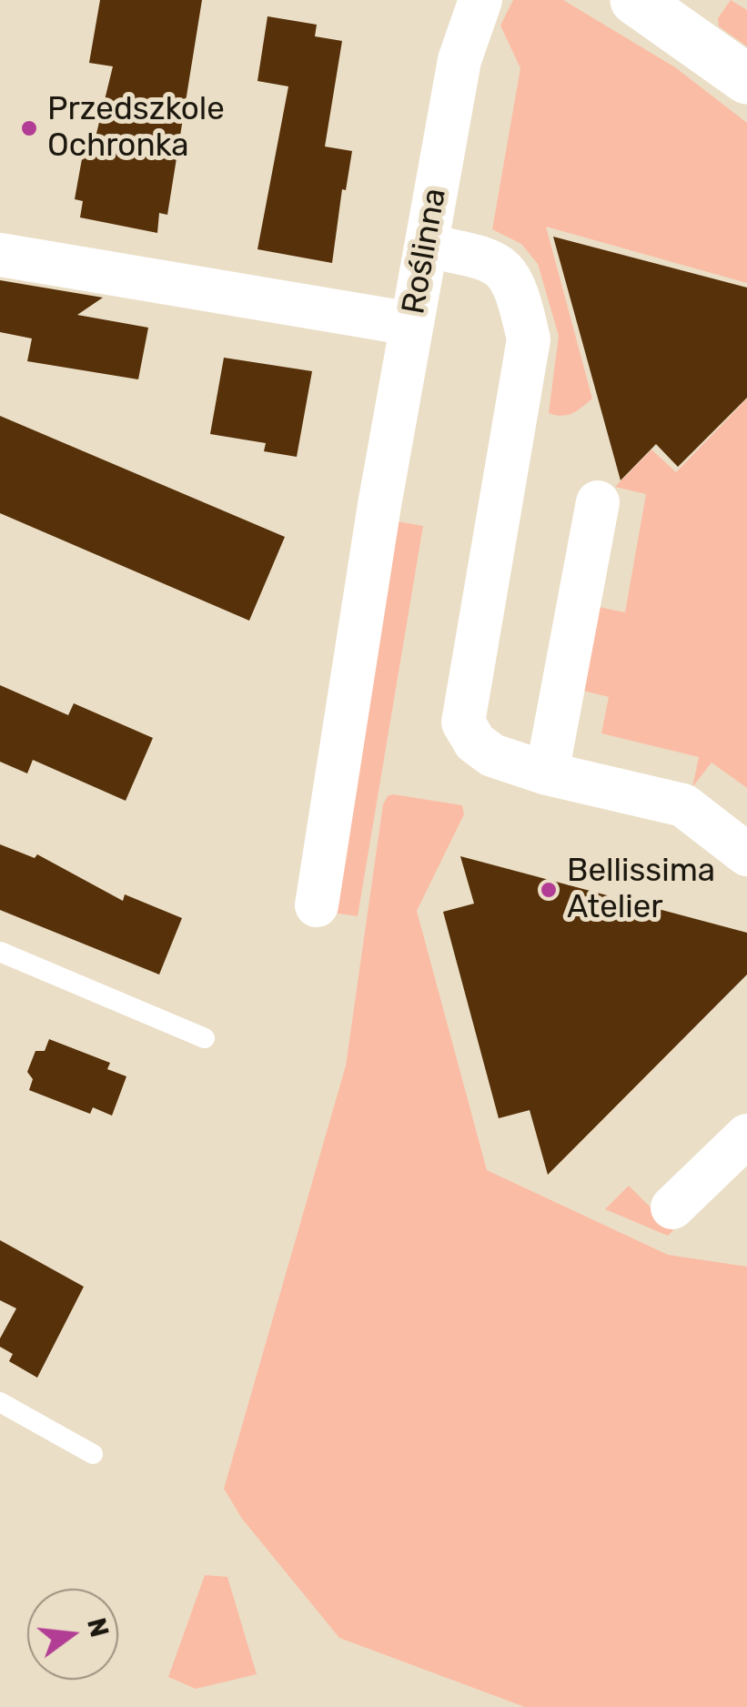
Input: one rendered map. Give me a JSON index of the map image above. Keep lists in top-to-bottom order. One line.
{"streets":{"street":["Roślinna"]},"places":["Przedszkole Ochronka","Bellissima Atelier"],"north":"right"}
